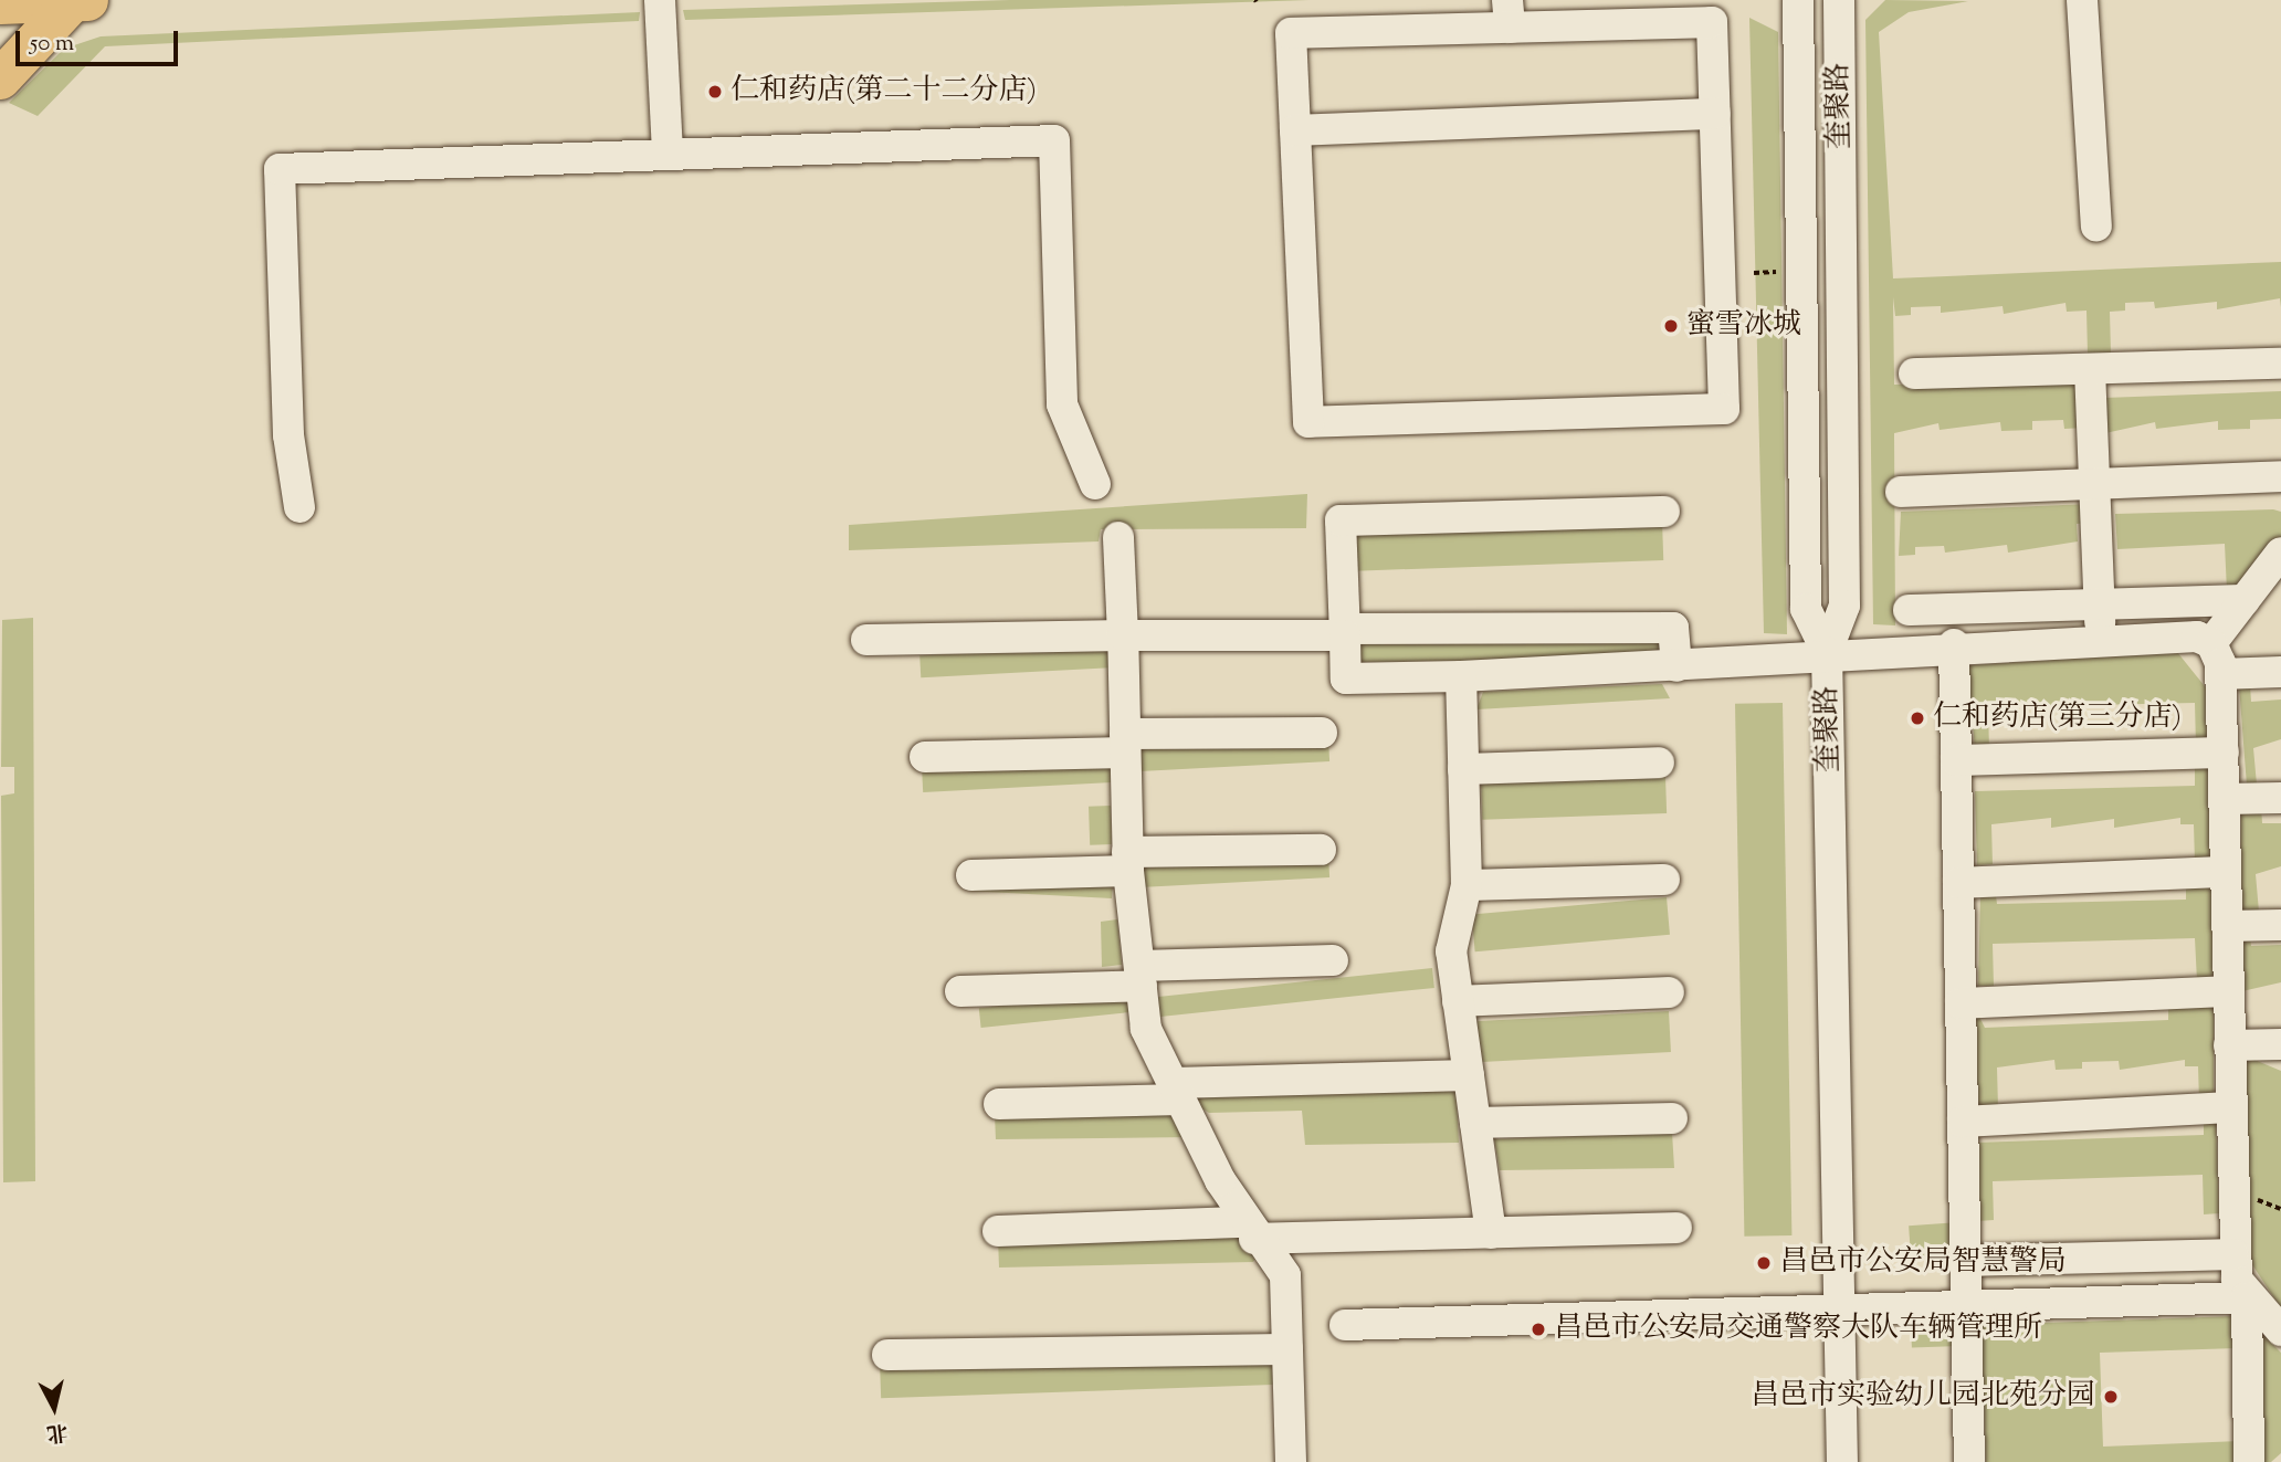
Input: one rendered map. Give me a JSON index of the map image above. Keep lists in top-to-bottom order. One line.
{"streets":{"street":["奎聚路"]},"places":["仁和药店(第二十二分店)","蜜雪冰城","仁和药店(第三分店)","昌邑市公安局智慧警局","昌邑市公安局交通警察大队车辆管理所","昌邑市实验幼儿园北苑分园"],"scale_bar":"50 m","north":"bottom"}
